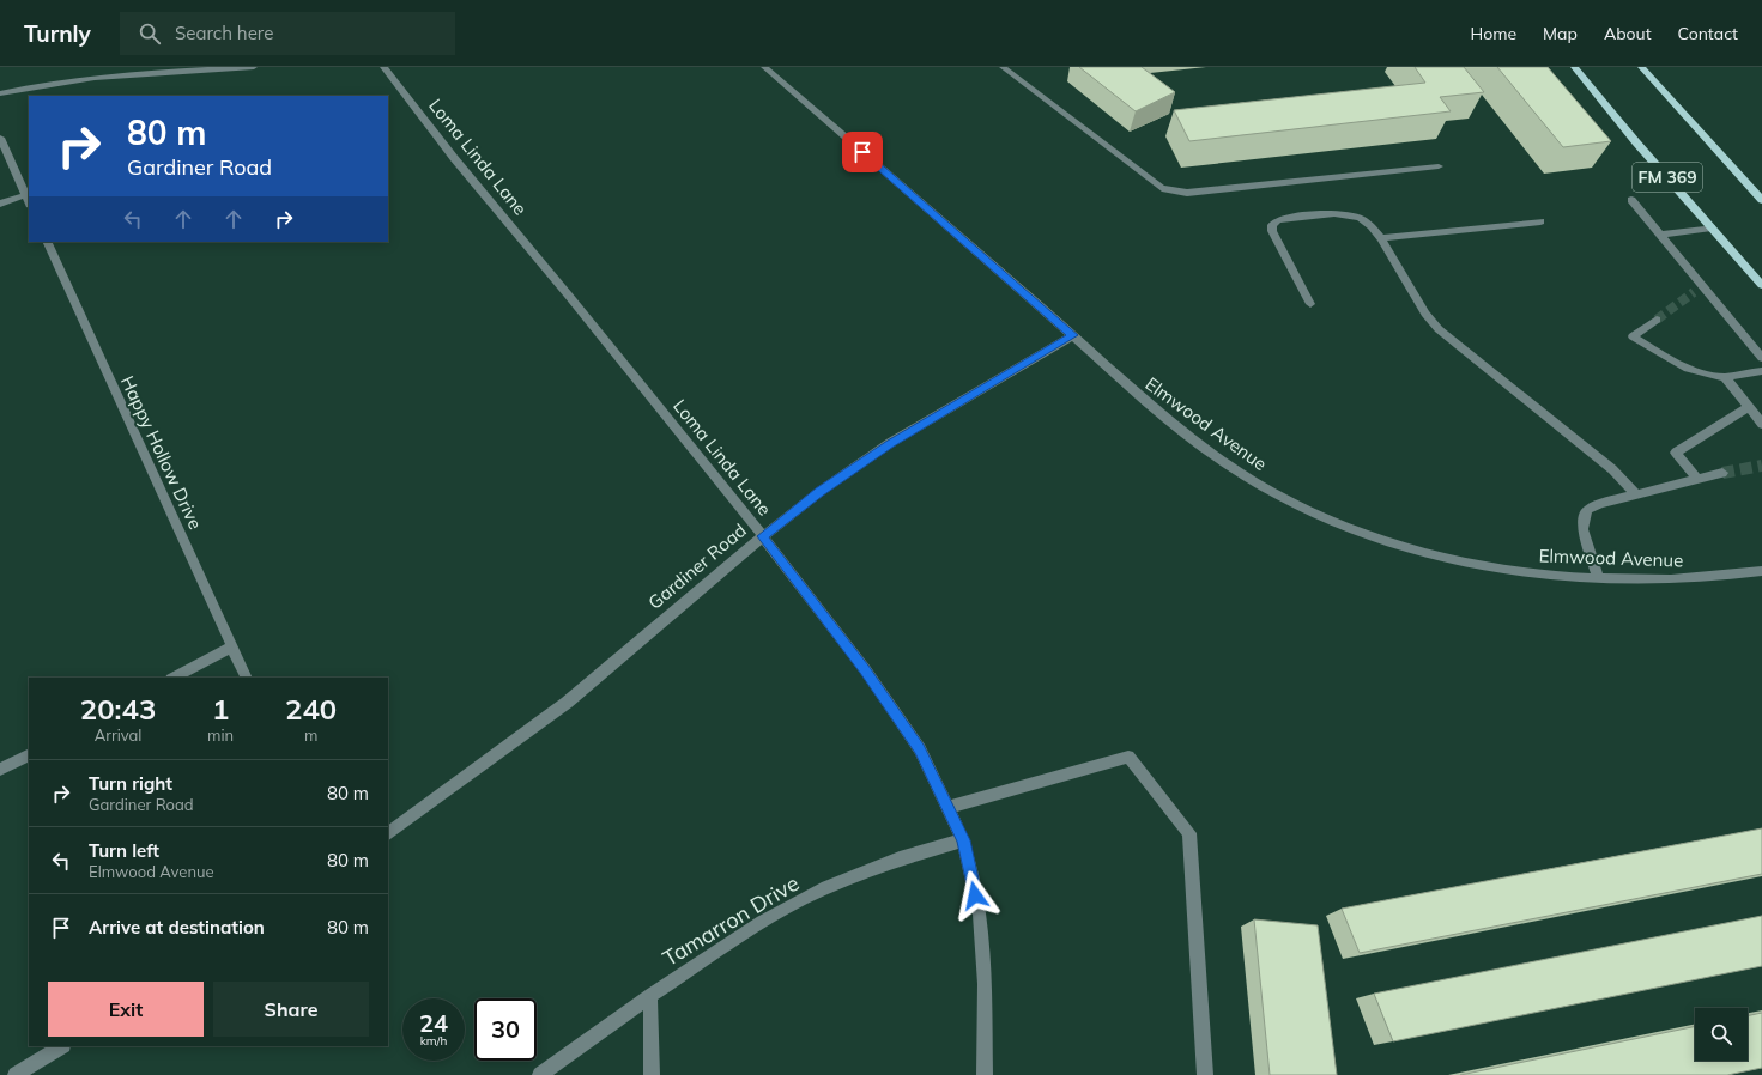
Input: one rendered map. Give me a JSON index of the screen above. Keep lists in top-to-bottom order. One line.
{"streets":{"main road":["FM 369"],"street":["Loma Linda Lane","Elmwood Avenue","Happy Hollow Drive","Gardiner Road","Tamarron Drive"]},"crossings":[["Loma Linda Lane","Gardiner Road"],["Loma Linda Lane","Tamarron Drive"],["Elmwood Avenue","Gardiner Road"]],"page":{"header":"Turnly","search":"Search here","nav":["Home","Map","About","Contact"],"turn":["80 m","Gardiner Road"],"eta":["20:43","Arrival","1","min","240","m"],"list":[{"name":"Turn right","note":"Gardiner Road","value":"80 m"},{"name":"Turn left","note":"Elmwood Avenue","value":"80 m"},{"name":"Arrive at destination","value":"80 m"}],"buttons":["Exit","Share"],"speed":"24 km/h","limit":"30"}}
